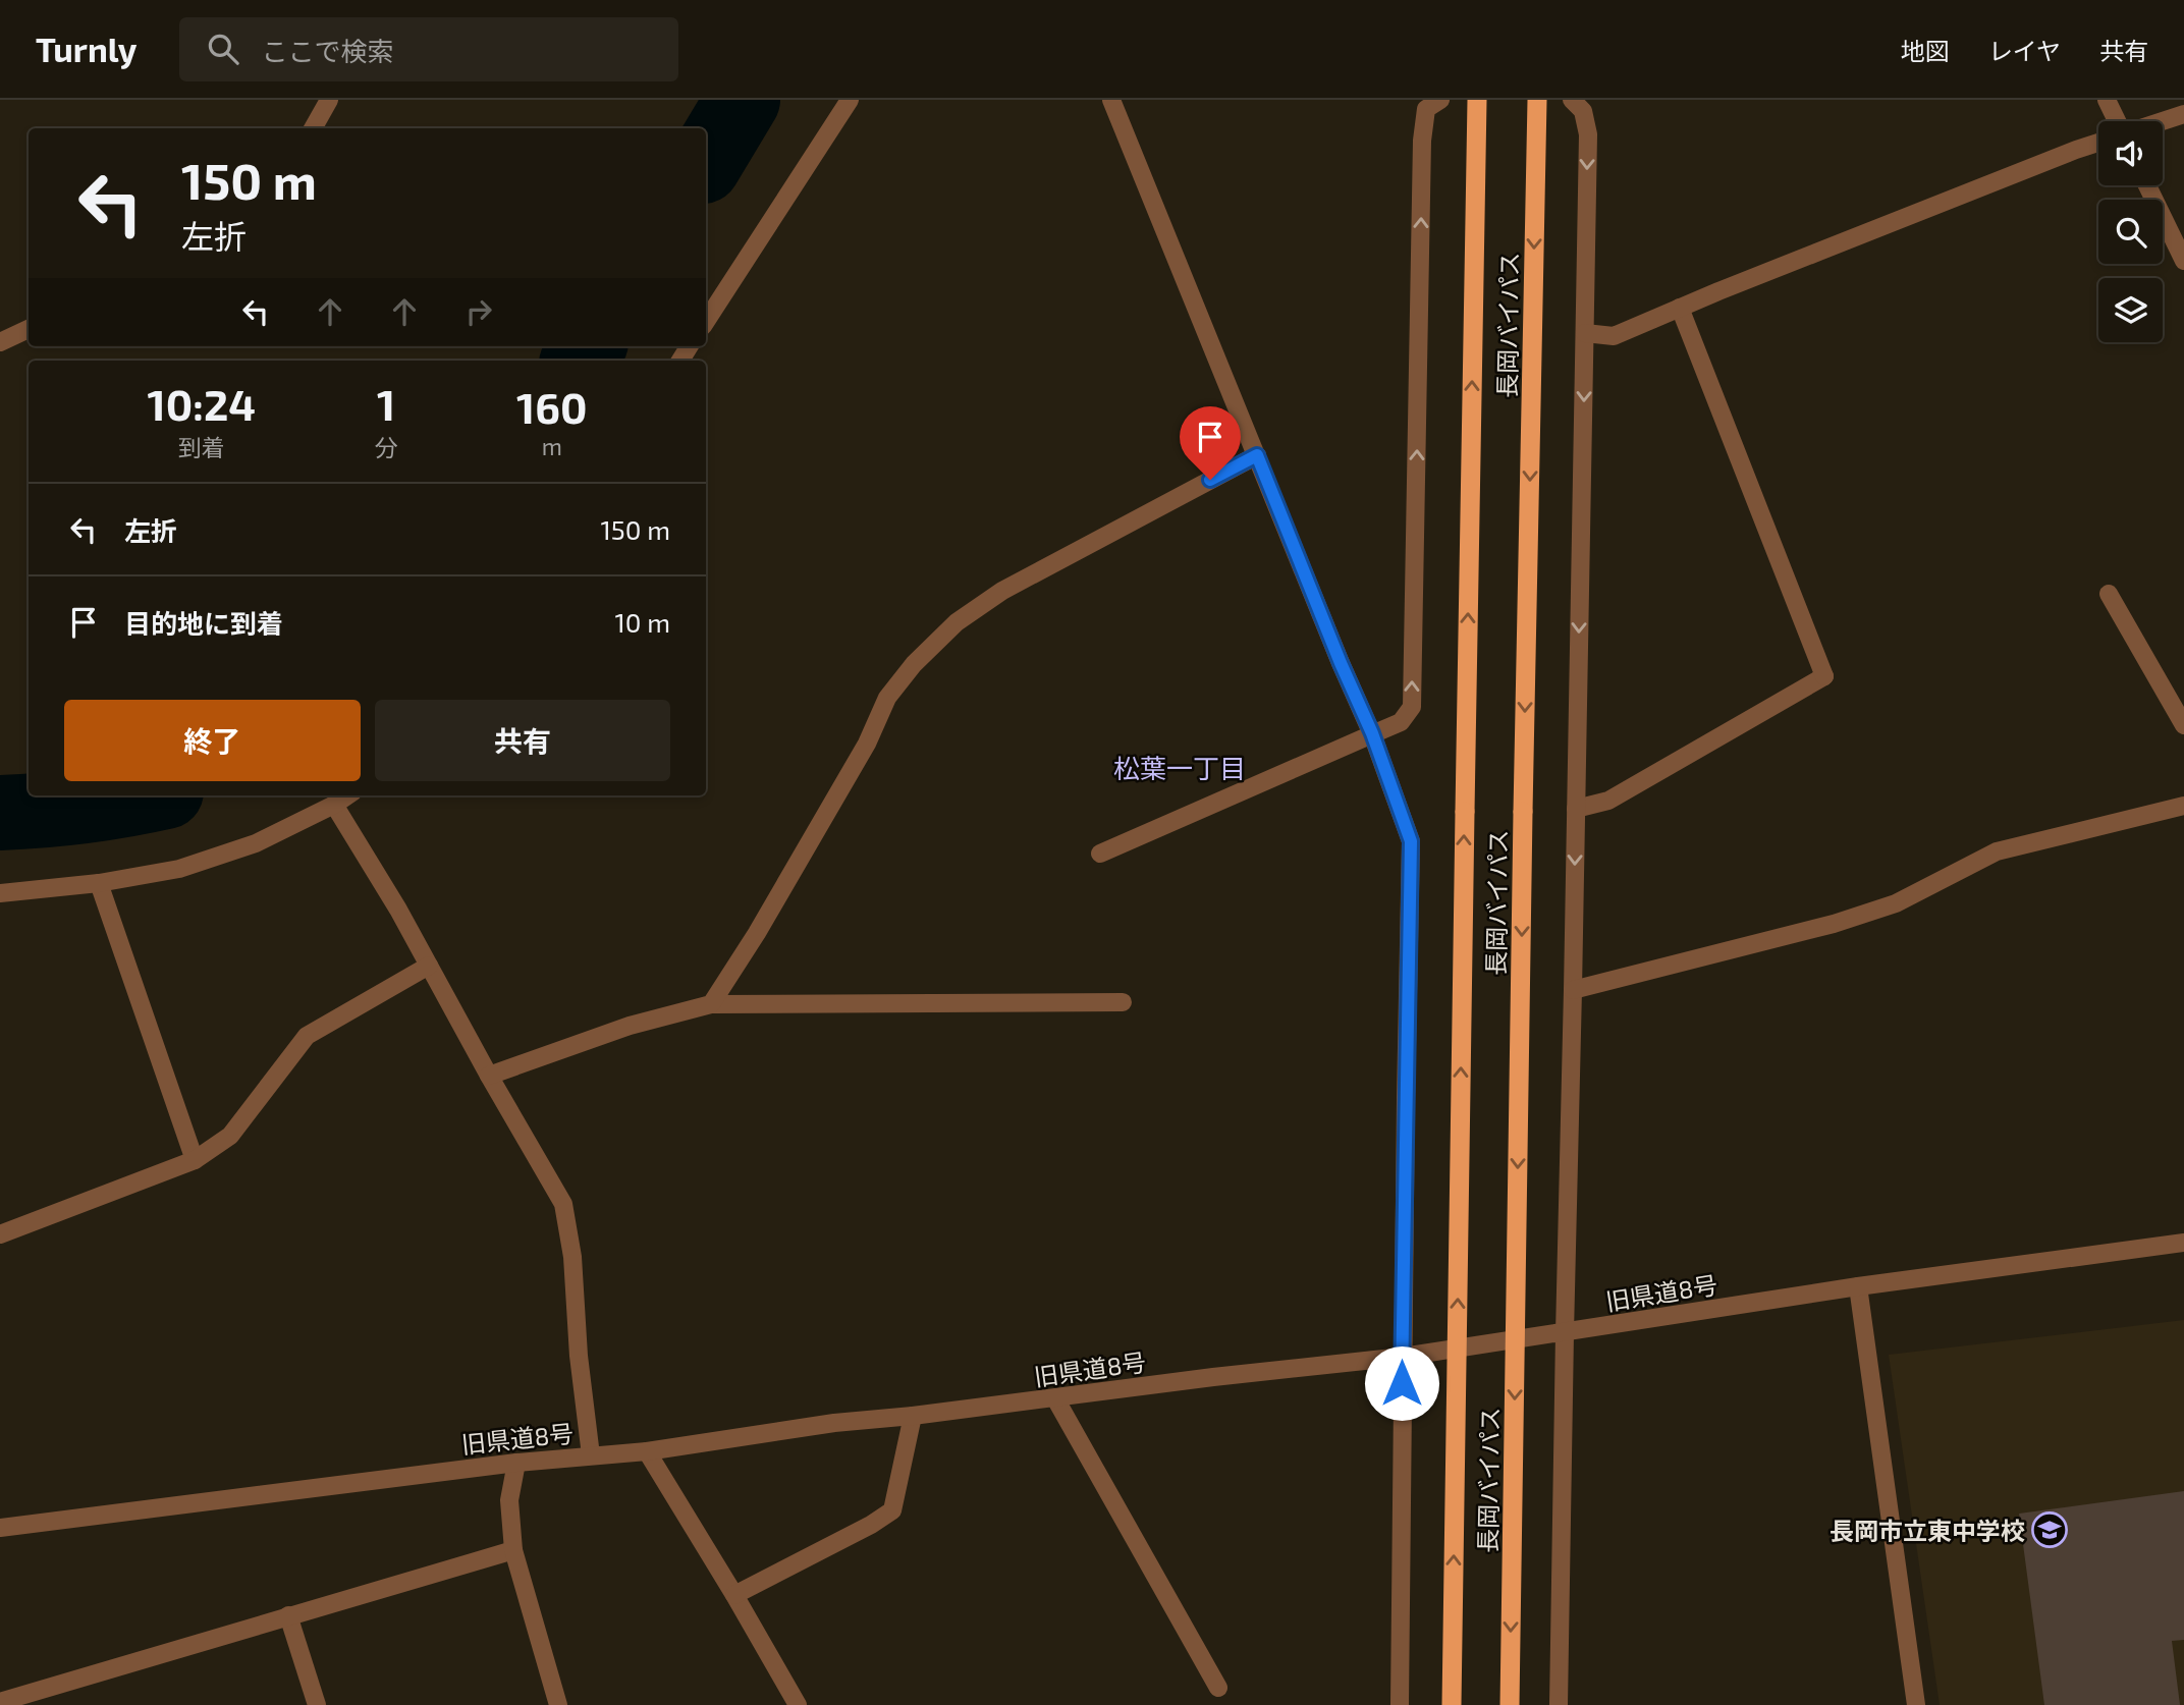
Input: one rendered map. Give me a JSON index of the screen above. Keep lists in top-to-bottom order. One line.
{"streets":{"highway":["長岡バイパス"],"street":["旧県道8号"]},"districts":["松葉一丁目"],"places":{"school or university":["長岡市立東中学校"]},"page":{"header":"Turnly","search":"ここで検索","nav":["地図","レイヤ","共有"],"turn":["150 m","左折"],"eta":["10:24","到着","1","分","160","m"],"list":[{"name":"左折","value":"150 m"},{"name":"目的地に到着","value":"10 m"}],"buttons":["終了","共有"]}}
